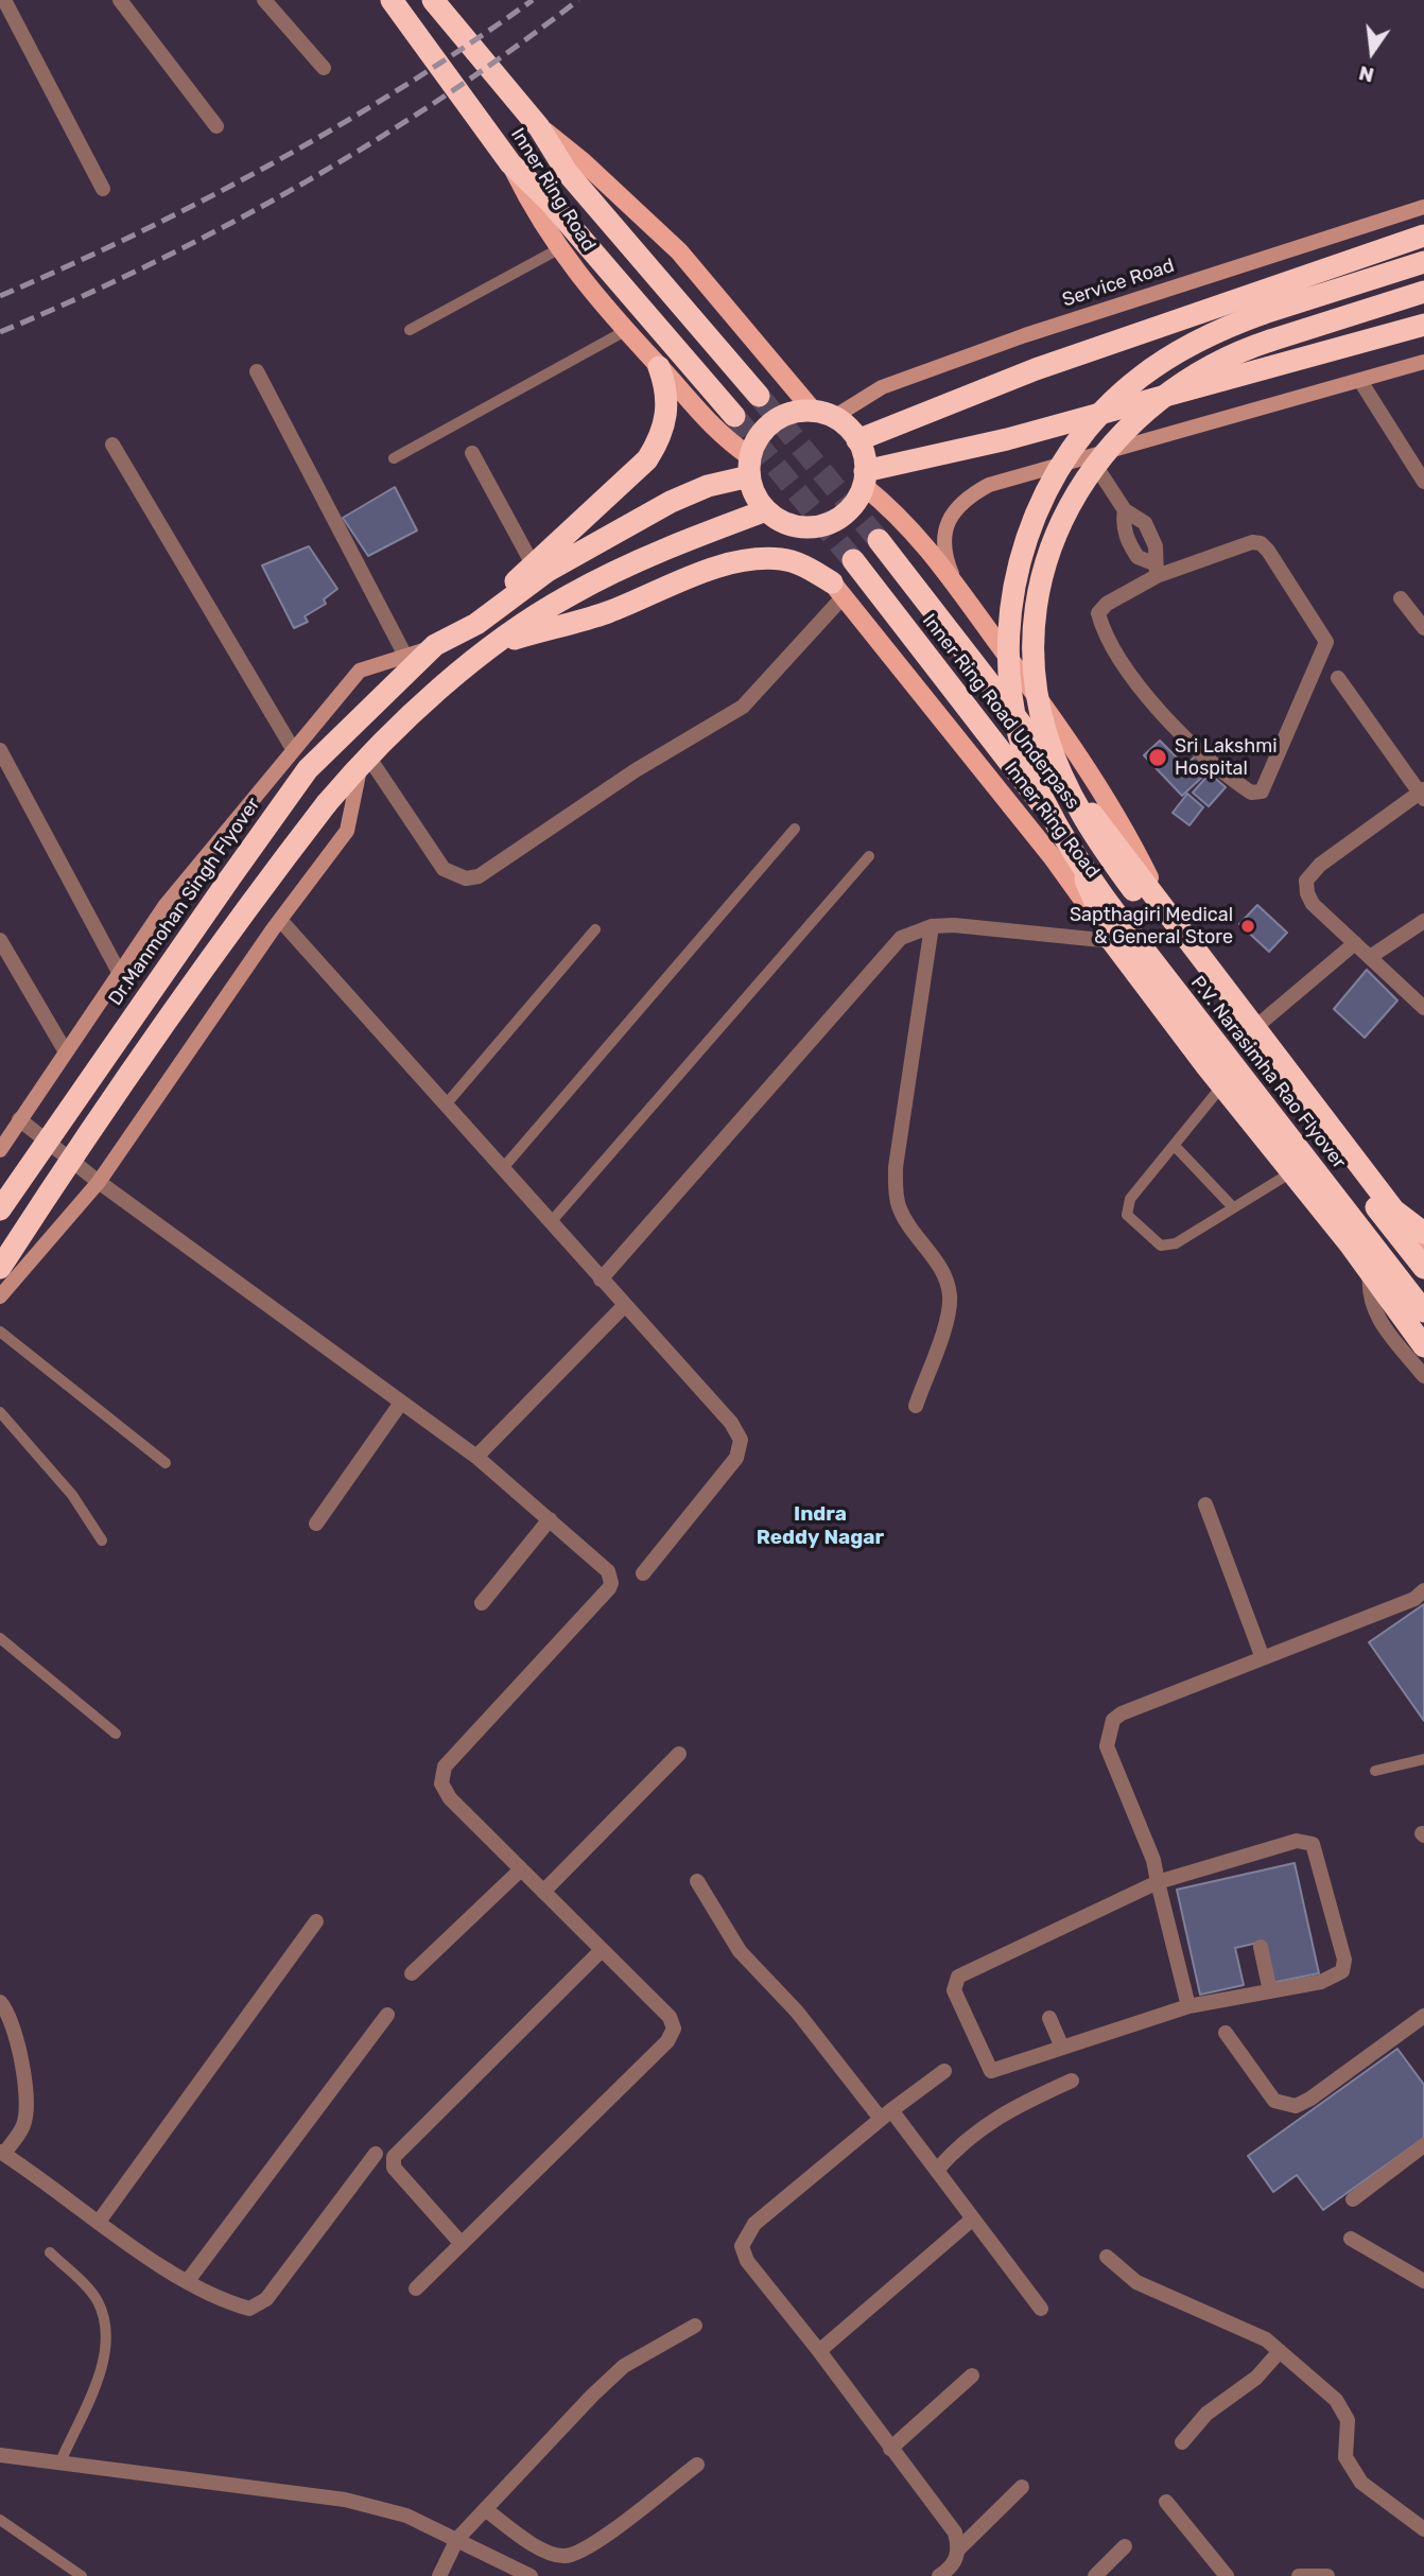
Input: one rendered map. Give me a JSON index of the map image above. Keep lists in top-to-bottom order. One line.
{"streets":{"highway":["Inner Ring Road","Inner Ring Road Underpass","Dr.Manmohan Singh Flyover","P.V. Narasimha Rao Flyover"],"street":["Service Road"]},"crossings":[["Inner Ring Road","Service Road"],["Inner Ring Road","Inner Ring Road Underpass"]],"districts":["Indra Reddy Nagar"],"places":["Sri Lakshmi Hospital","Sapthagiri Medical & General Store"],"north":"bottom"}
